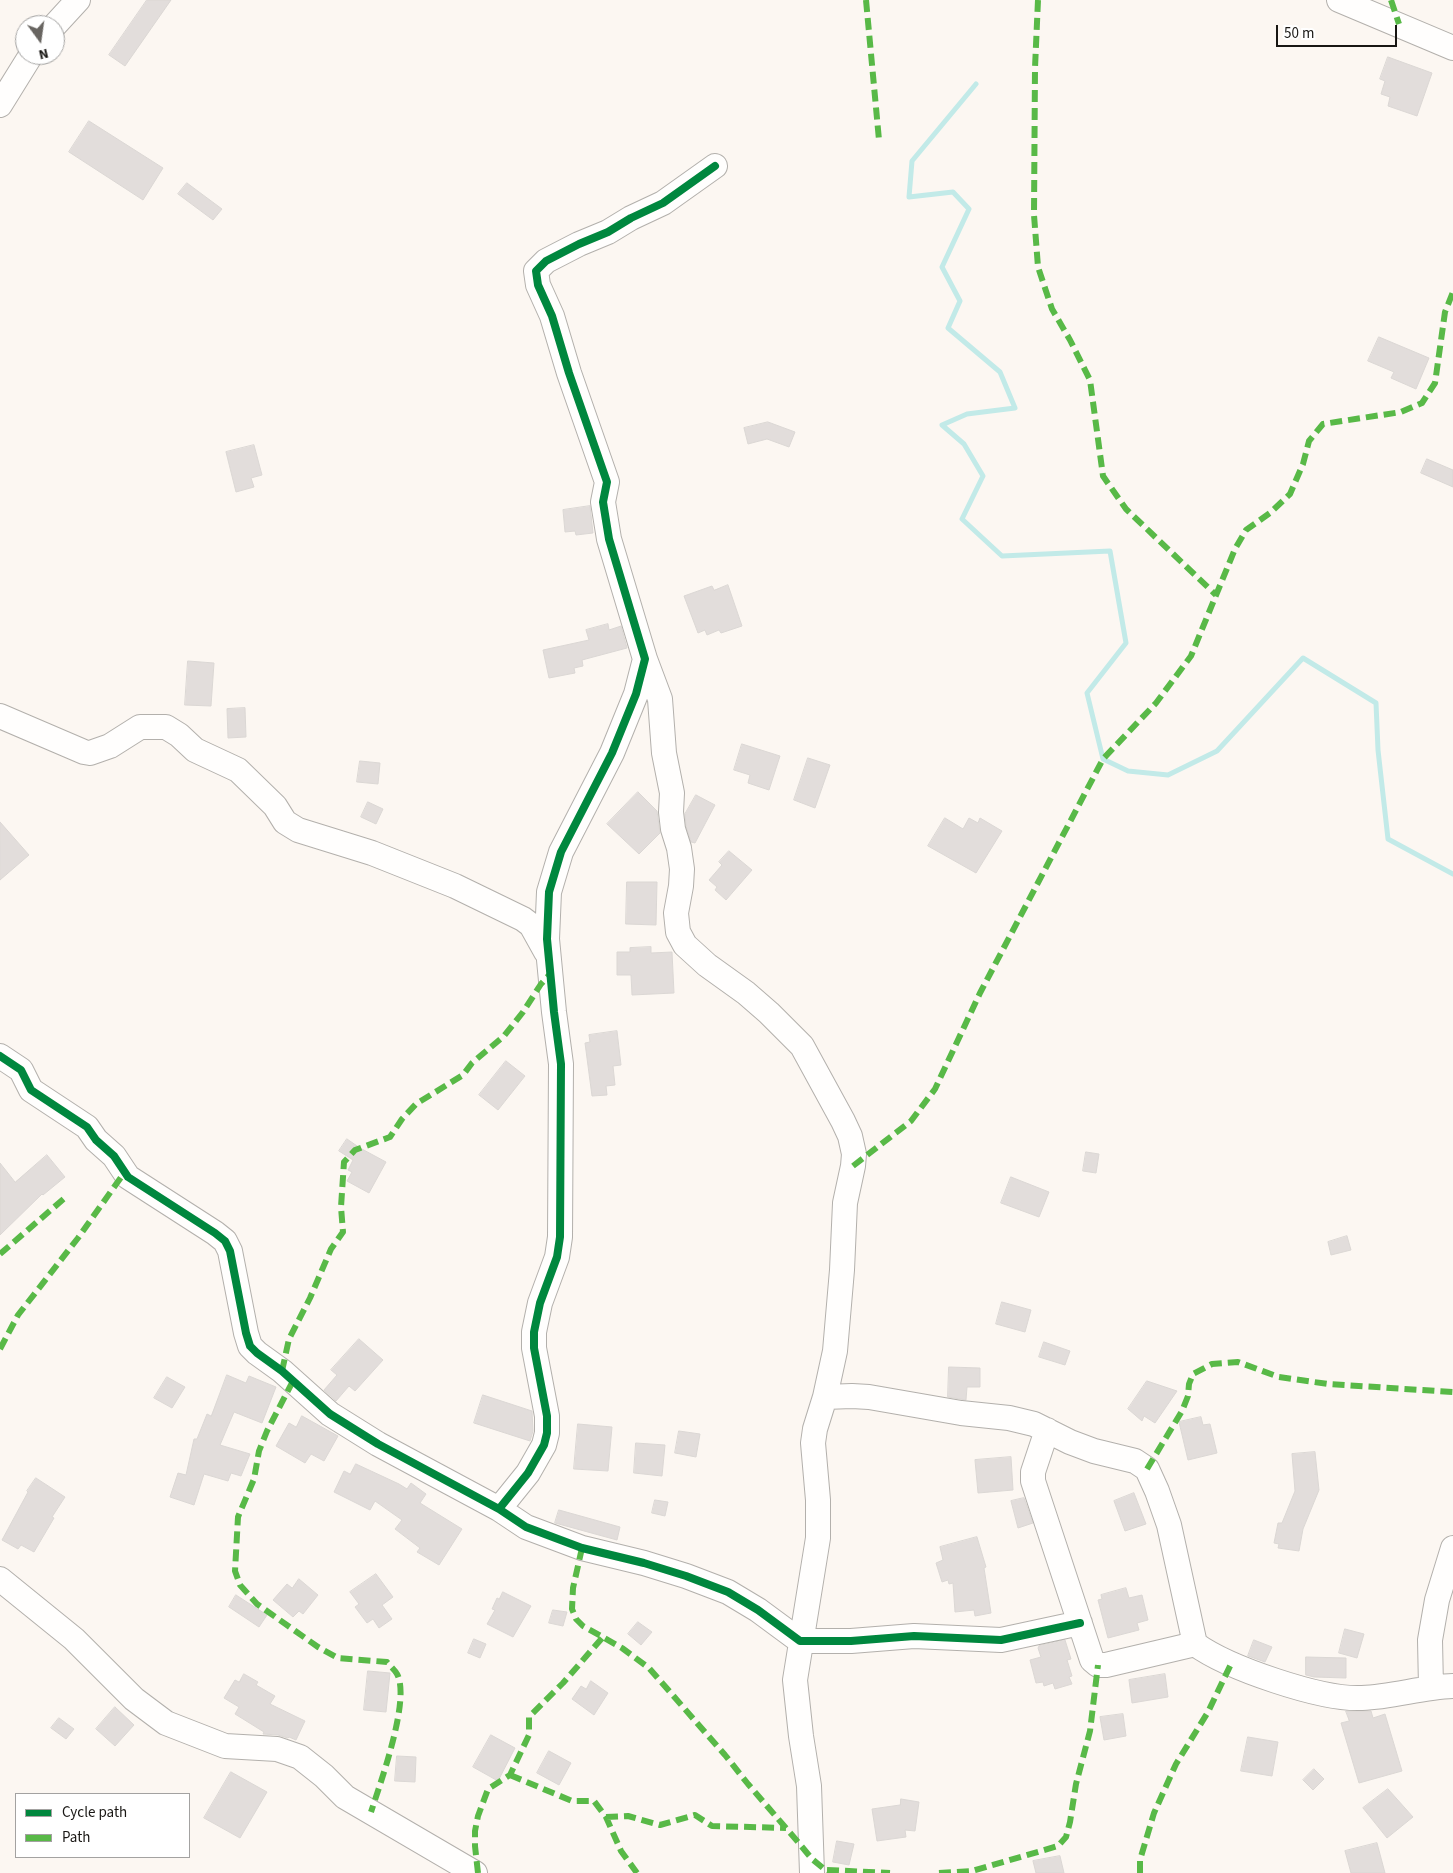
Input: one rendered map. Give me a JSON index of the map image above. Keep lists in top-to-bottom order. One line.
{"legend":["Cycle path","Path"],"scale_bar":"50 m","north":"bottom"}
